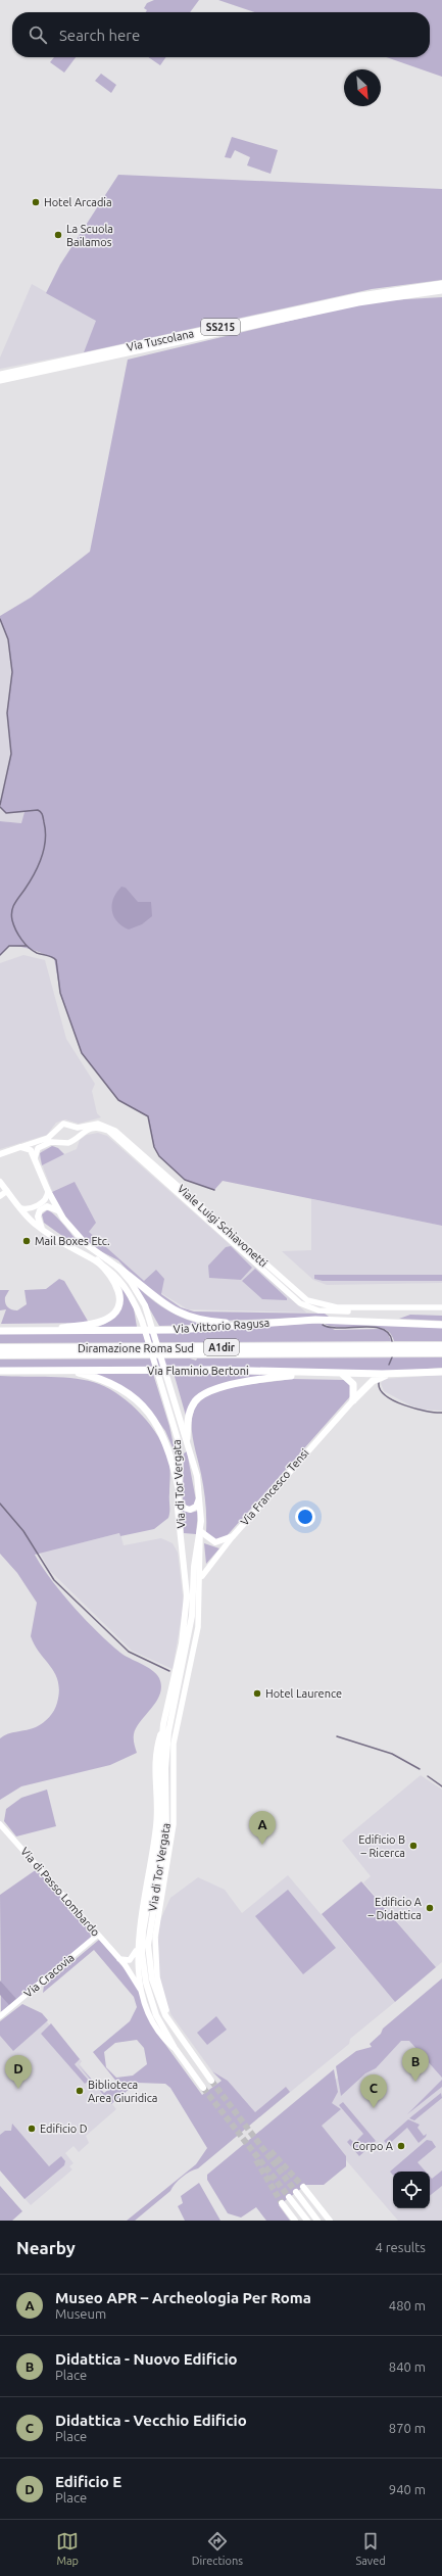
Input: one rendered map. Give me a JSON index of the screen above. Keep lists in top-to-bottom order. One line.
{"streets":{"highway":["A1dir","Diramazione Roma Sud"],"main road":["SS215","Via Tuscolana","Via Vittorio Ragusa","Via Flaminio Bertoni","Via di Tor Vergata","Via Francesco Tensi"],"street":["Viale Luigi Schiavonetti","Via di Passo Lombardo","Via Cracovia"]},"crossings":[["Viale Luigi Schiavonetti","Via di Tor Vergata"],["Via di Tor Vergata","Via Francesco Tensi"],["Via di Tor Vergata","Via di Passo Lombardo"],["Via di Passo Lombardo","Via Cracovia"]],"places":["Hotel Arcadia","La Scuola Bailamos","Mail Boxes Etc.","Hotel Laurence","Edificio B – Ricerca","Edificio A – Didattica","Biblioteca Area Giuridica","Edificio D","Corpo A"],"north":"bottom right","page":{"search":"Search here","pins":["A","B","D","C"],"heading":["Nearby","4 results"],"list":[{"mark":"A","name":"Museo APR – Archeologia Per Roma","note":"Museum","value":"480 m"},{"mark":"B","name":"Didattica - Nuovo Edificio","note":"Place","value":"840 m"},{"mark":"C","name":"Didattica - Vecchio Edificio","note":"Place","value":"870 m"},{"mark":"D","name":"Edificio E","note":"Place","value":"940 m"}],"nav":["Map","Directions","Saved"]}}
